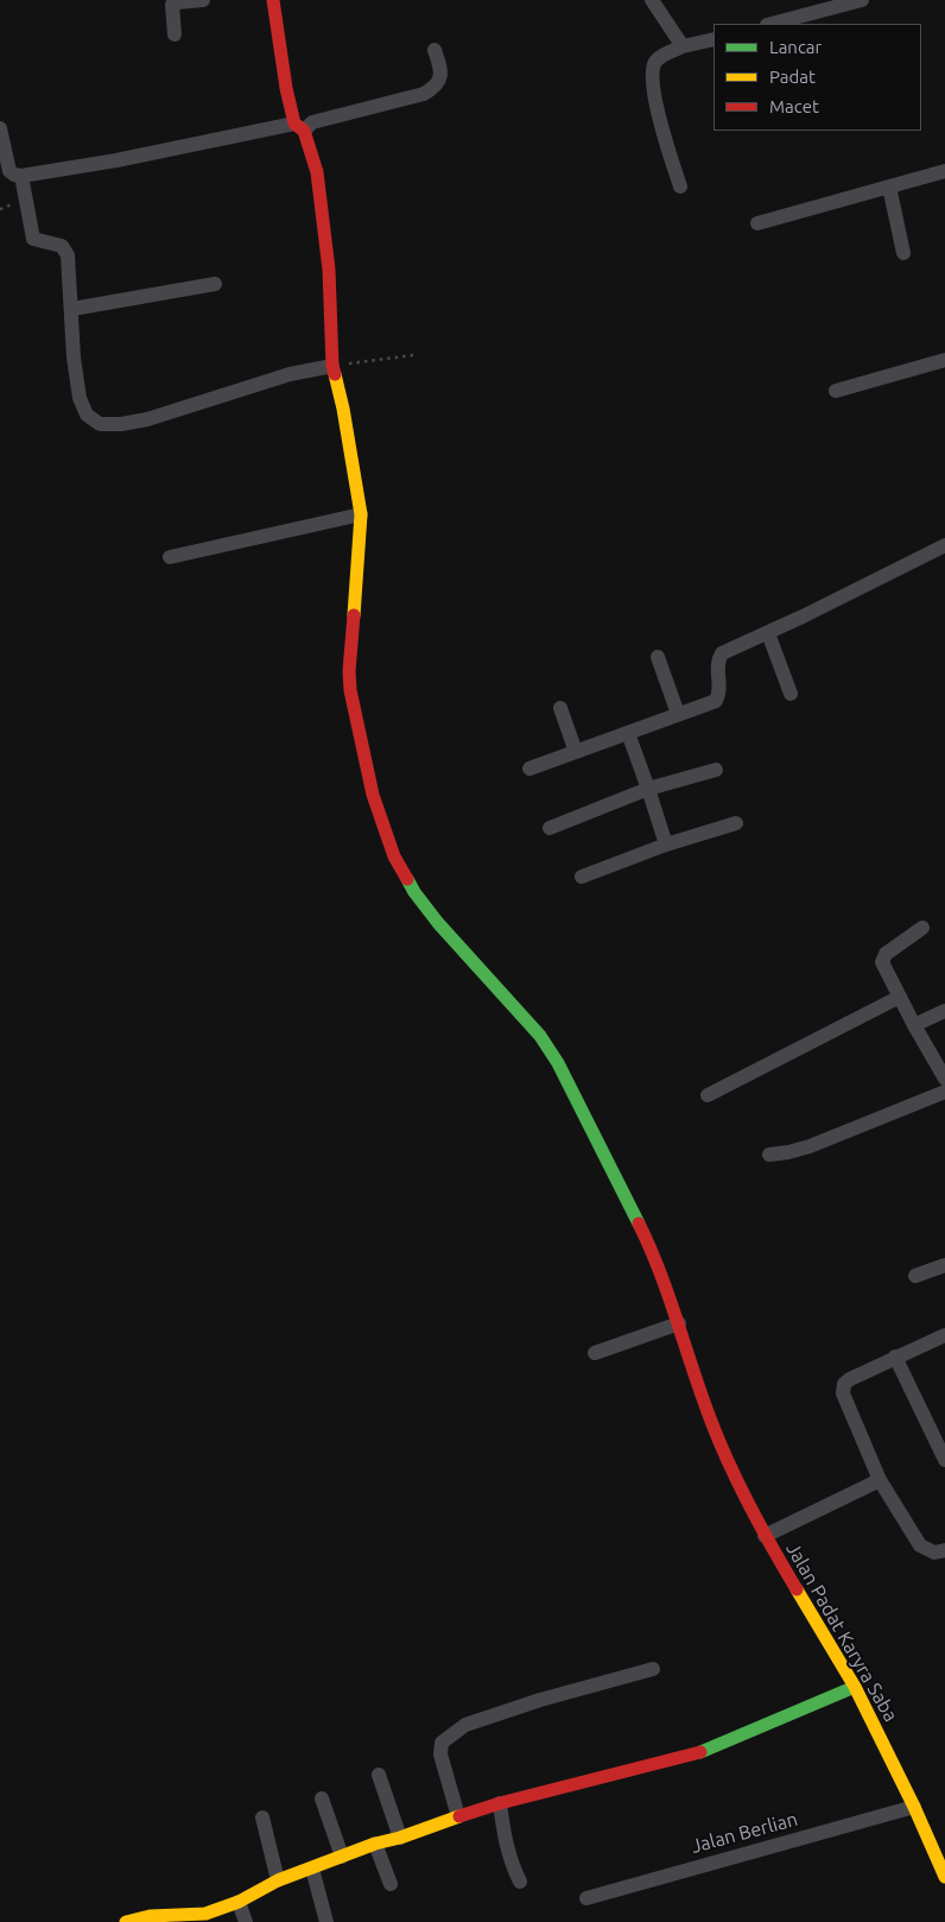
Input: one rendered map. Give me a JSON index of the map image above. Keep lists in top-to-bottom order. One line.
{"streets":{"street":["Jalan Padat Karyra Saba","Jalan Berlian"]},"crossings":[["Jalan Padat Karyra Saba","Jalan Berlian"]],"legend":["Lancar","Padat","Macet"]}
